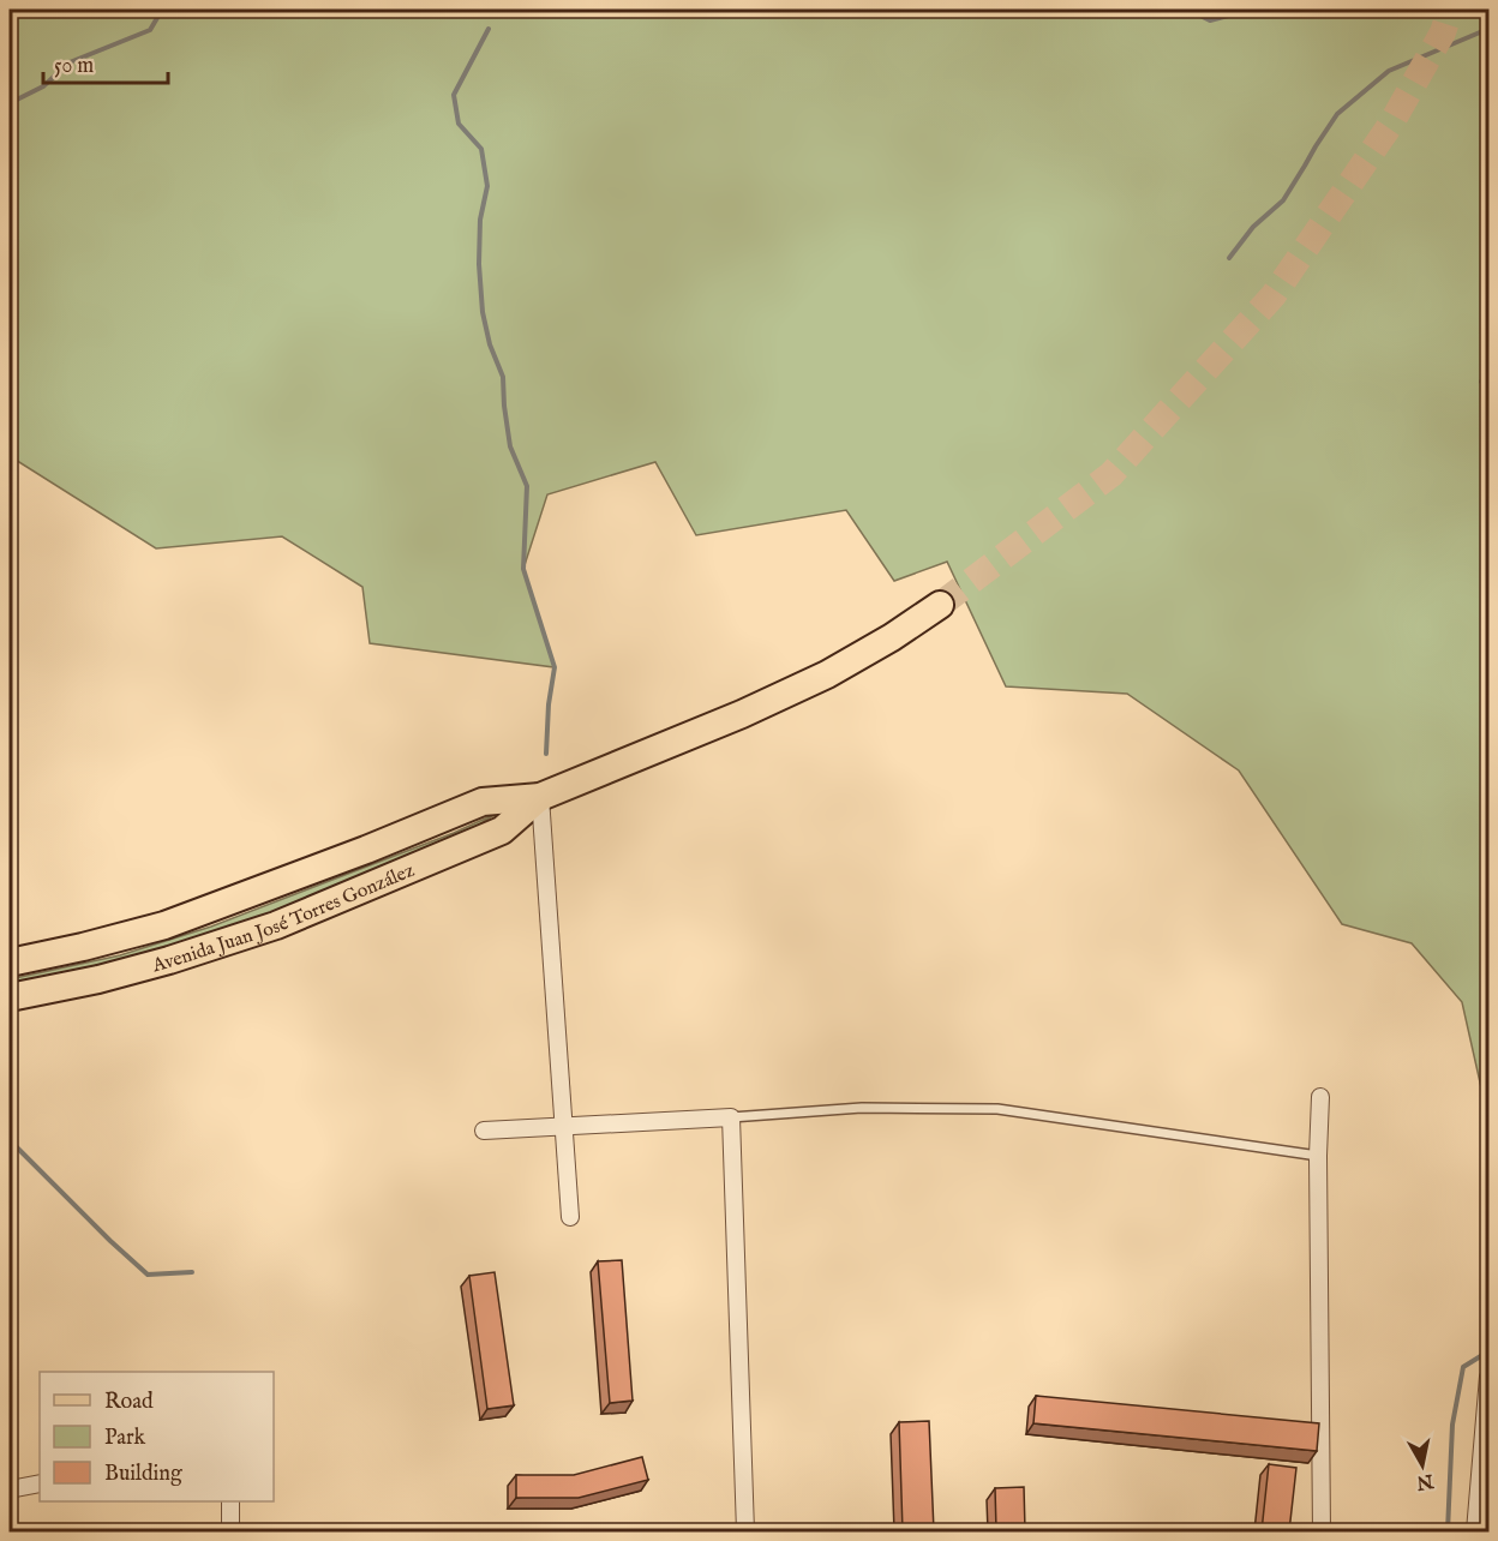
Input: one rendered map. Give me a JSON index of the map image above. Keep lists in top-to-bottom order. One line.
{"streets":{"main road":["Avenida Juan José Torres González"]},"legend":["Road","Park","Building"],"scale_bar":"50 m","north":"bottom"}
